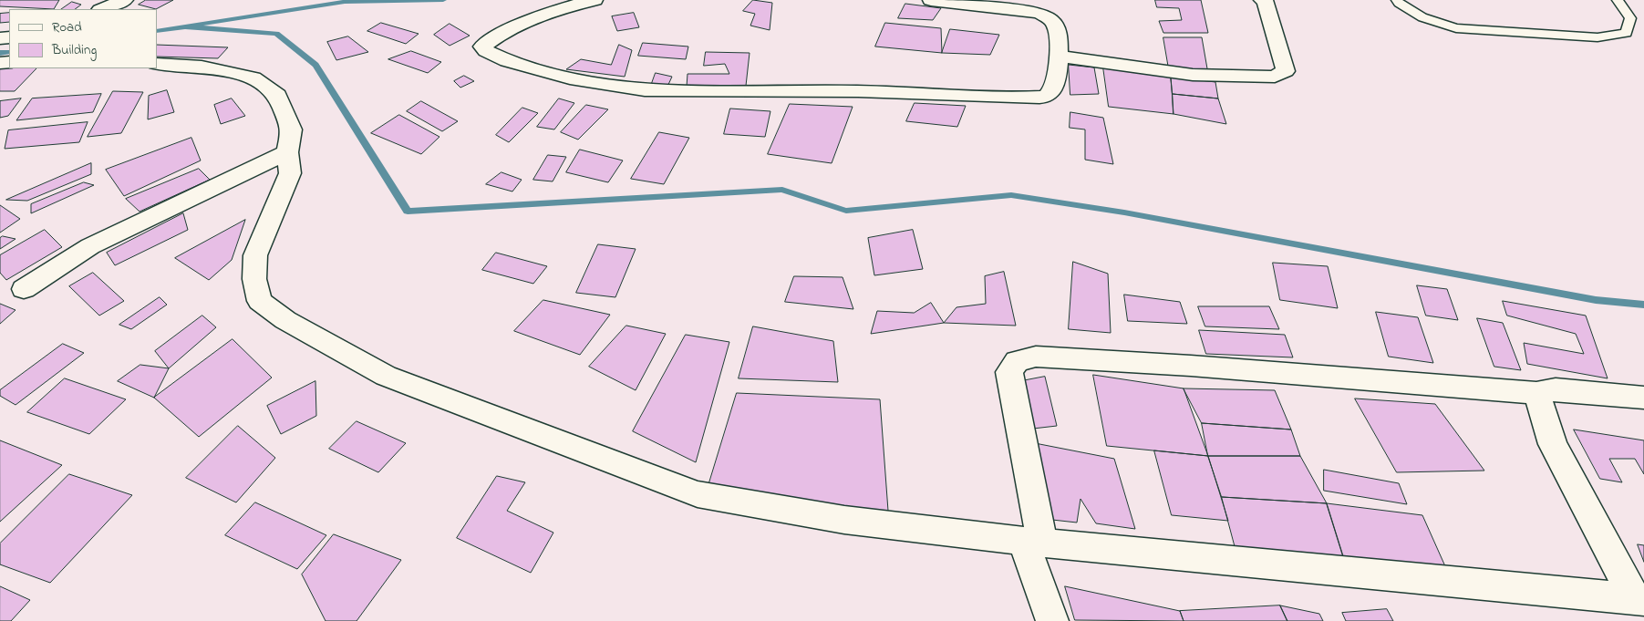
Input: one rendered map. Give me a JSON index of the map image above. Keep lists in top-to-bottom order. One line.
{"legend":["Road","Building"]}
